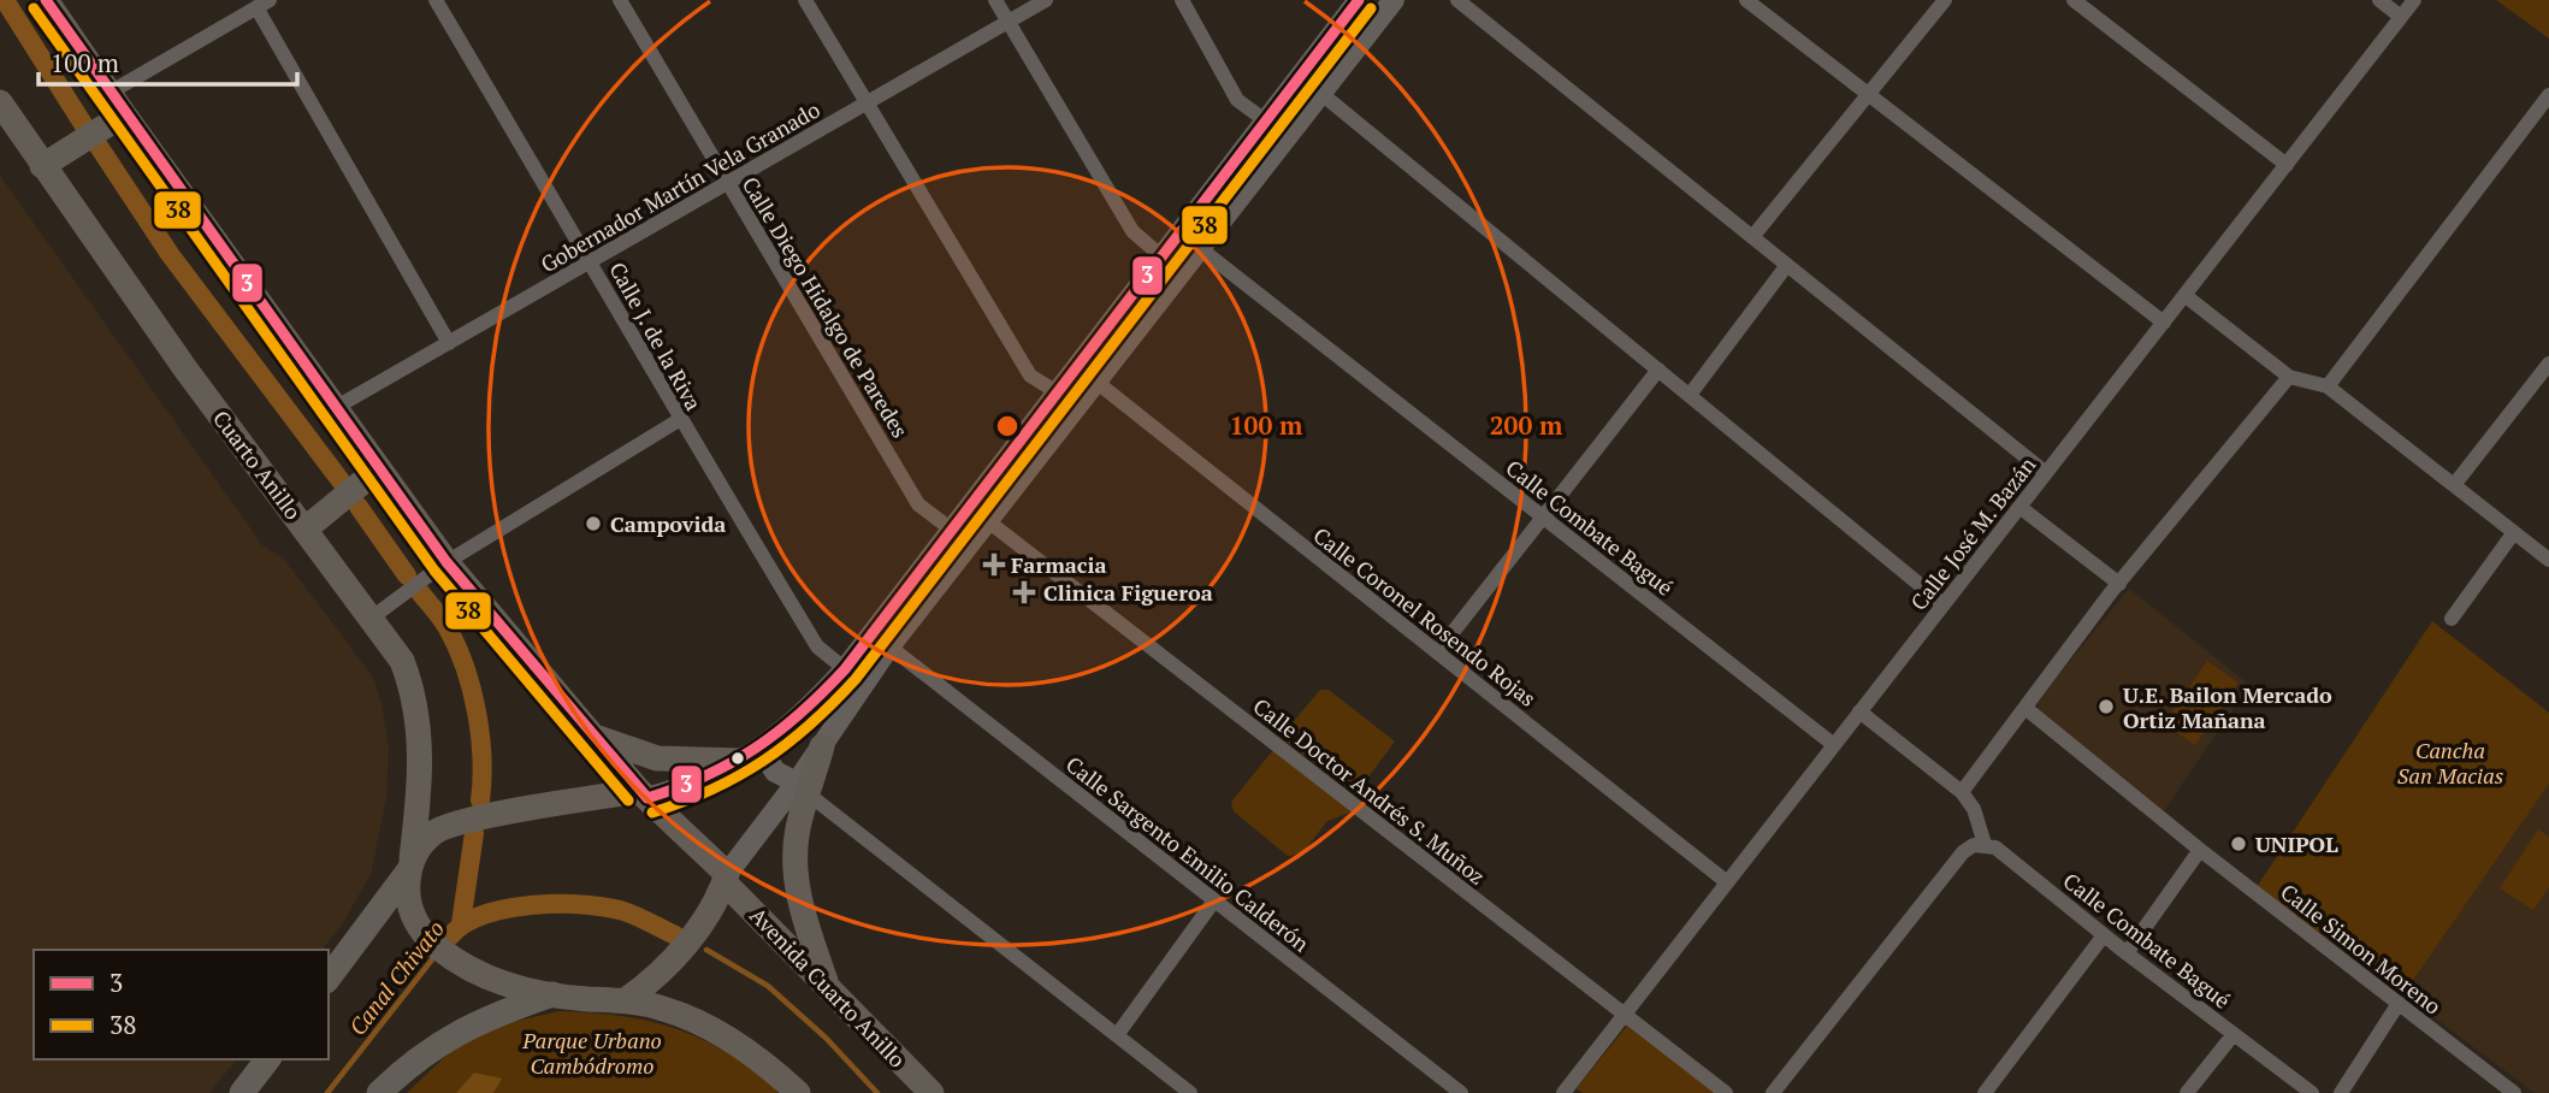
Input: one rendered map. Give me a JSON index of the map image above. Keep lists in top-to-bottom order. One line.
{"streets":{"highway":["Cuarto Anillo","Avenida Cuarto Anillo"],"street":["Gobernador Martín Vela Granado","Calle Diego Hidalgo de Paredes","Calle J. de la Riva","Calle Combate Bagué","Calle José M. Bazán","Calle Coronel Rosendo Rojas","Calle Doctor Andrés S. Muñoz","Calle Sargento Emilio Calderón","Calle Simon Moreno"]},"crossings":[["Gobernador Martín Vela Granado","Calle Diego Hidalgo de Paredes"],["Gobernador Martín Vela Granado","Calle J. de la Riva"],["Cuarto Anillo","Avenida Cuarto Anillo"],["Calle Combate Bagué","Calle José M. Bazán"],["Calle José M. Bazán","Calle Coronel Rosendo Rojas"],["Calle José M. Bazán","Calle Doctor Andrés S. Muñoz"]],"water":["Canal Chivato"],"parks":["Cancha San Macias","Parque Urbano Cambódromo"],"places":{"other":["Campovida","U.E. Bailon Mercado Ortiz Mañana","UNIPOL"],"health":["Farmacia","Clinica Figueroa"]},"lines":["transit line 3","transit line 38"],"legend":["3","38"],"scale_bar":"100 m","rings":["100 m","200 m"]}
